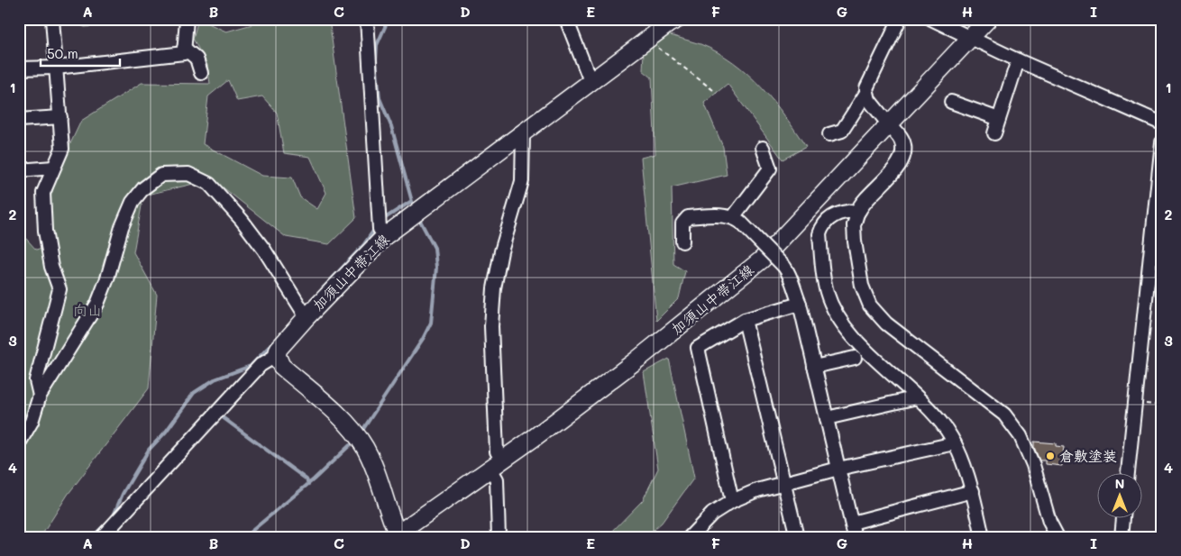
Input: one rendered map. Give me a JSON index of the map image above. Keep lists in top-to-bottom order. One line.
{"streets":{"main road":["加須山中帯江線"]},"parks":["向山"],"places":["倉敷塗装"],"scale_bar":"50 m","north":"top","grid":{"columns":["A","B","C","D","E","F","G","H","I"],"rows":["1","2","3","4"]}}
